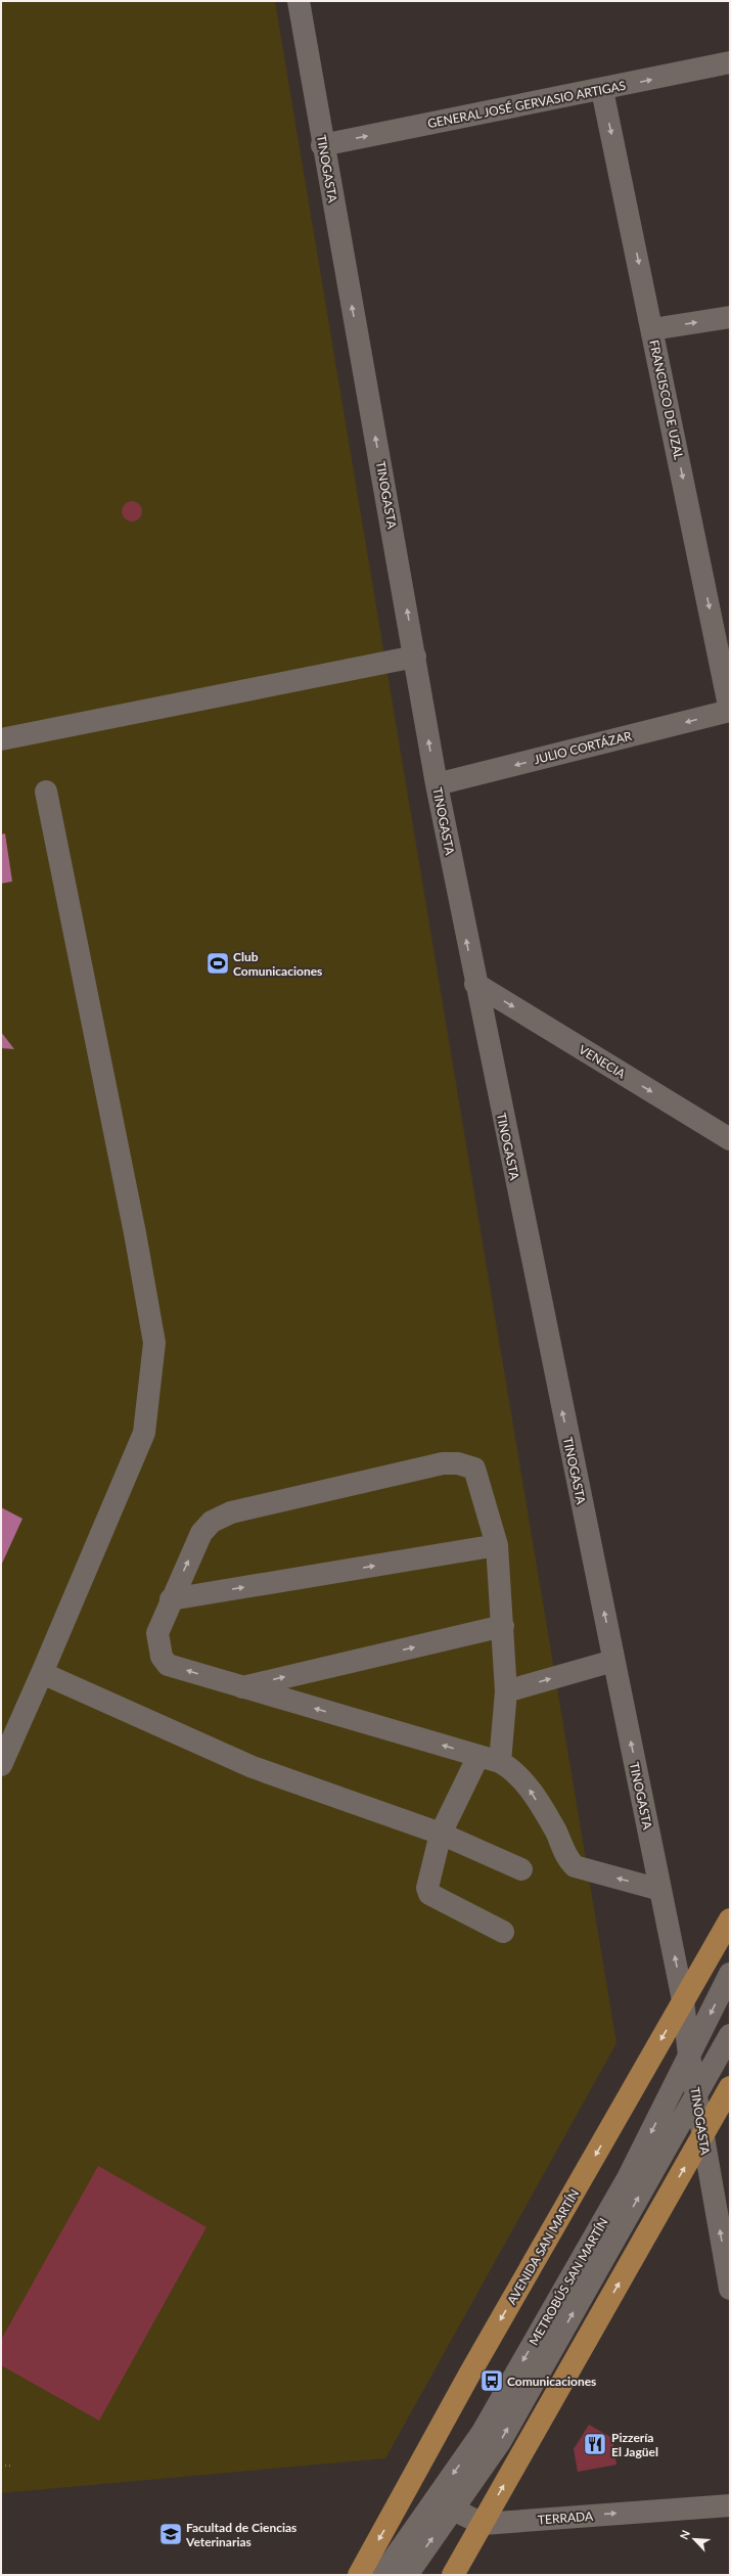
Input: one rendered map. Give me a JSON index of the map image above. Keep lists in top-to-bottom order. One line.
{"streets":{"main road":["AVENIDA SAN MARTÍN"],"street":["GENERAL JOSÉ GERVASIO ARTIGAS","TINOGASTA","FRANCISCO DE UZAL","JULIO CORTÁZAR","VENECIA","METROBÚS SAN MARTÍN","TERRADA"]},"crossings":[["GENERAL JOSÉ GERVASIO ARTIGAS","TINOGASTA"],["GENERAL JOSÉ GERVASIO ARTIGAS","FRANCISCO DE UZAL"],["TINOGASTA","JULIO CORTÁZAR"],["TINOGASTA","VENECIA"],["TINOGASTA","AVENIDA SAN MARTÍN"],["TINOGASTA","METROBÚS SAN MARTÍN"],["FRANCISCO DE UZAL","JULIO CORTÁZAR"]],"one_way":["GENERAL JOSÉ GERVASIO ARTIGAS","TINOGASTA","FRANCISCO DE UZAL","JULIO CORTÁZAR","VENECIA","TERRADA"],"places":{"sports":["Club Comunicaciones"],"bus stop":["Comunicaciones"],"restaurant":["Pizzería El Jagüel"],"school or university":["Facultad de Ciencias Veterinarias"]},"north":"top left"}
